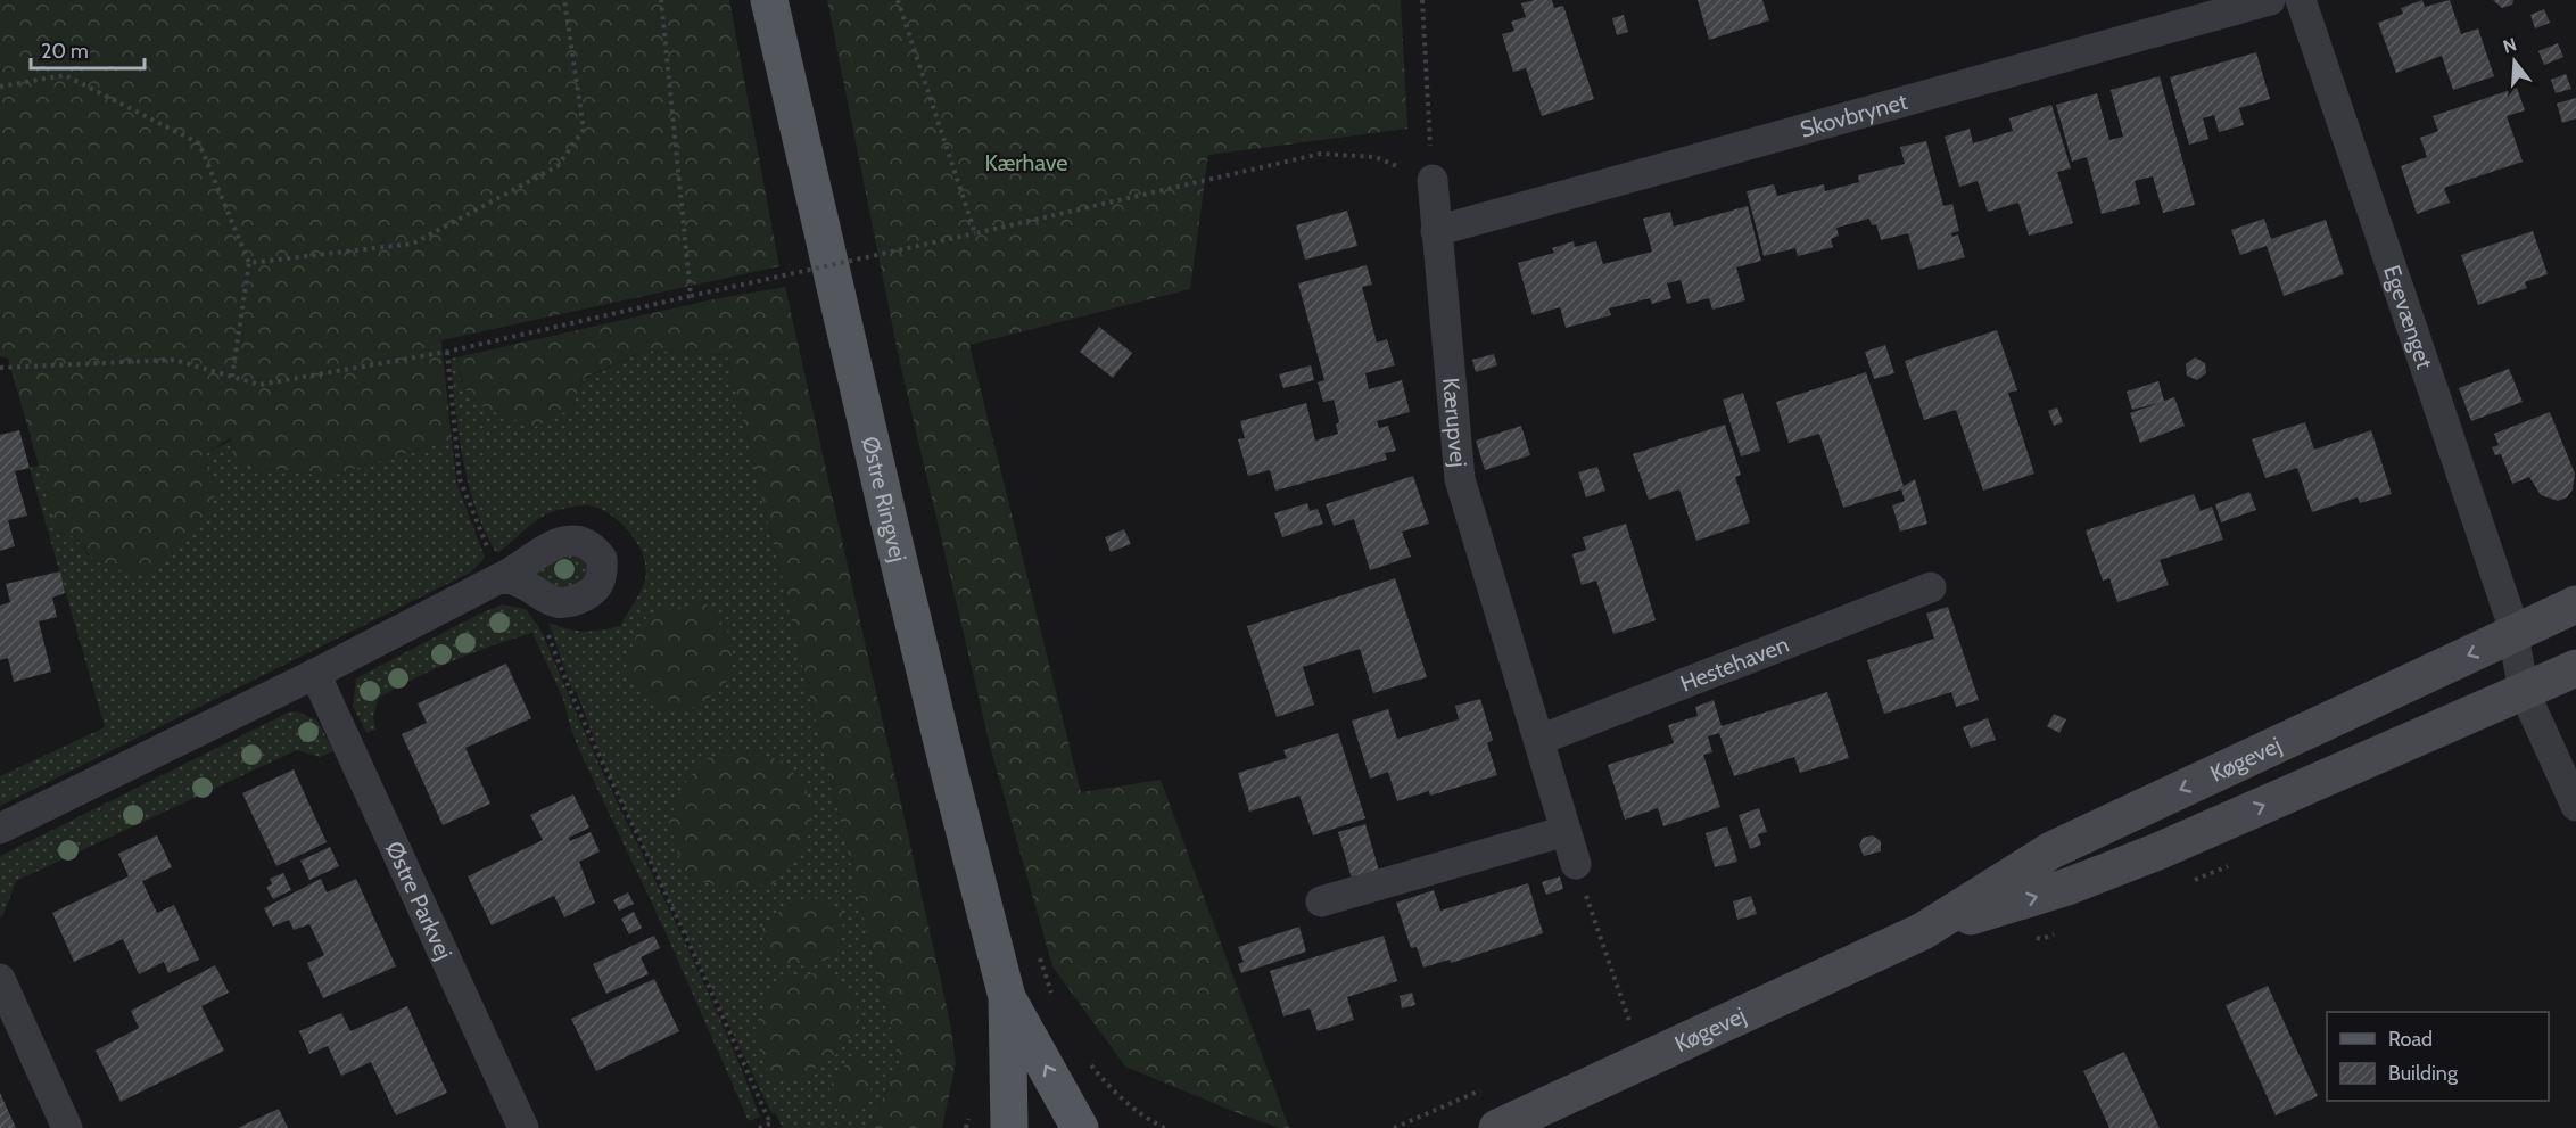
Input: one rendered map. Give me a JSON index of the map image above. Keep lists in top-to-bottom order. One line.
{"streets":{"main road":["Østre Ringvej","Køgevej"],"street":["Skovbrynet","Egevænget","Kærupvej","Hestehaven","Østre Parkvej"]},"crossings":[["Skovbrynet","Kærupvej"],["Egevænget","Køgevej"],["Kærupvej","Hestehaven"]],"parks":["Kærhave"],"legend":["Road","Building"],"scale_bar":"20 m","north":"top"}
